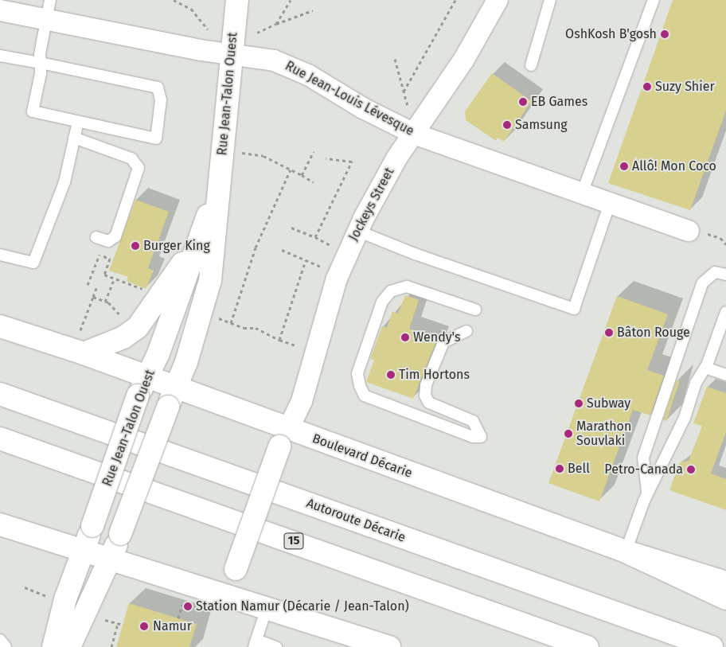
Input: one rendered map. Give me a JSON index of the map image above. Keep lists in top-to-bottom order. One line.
{"streets":{"main road":["Rue Jean-Talon Ouest","Boulevard Décarie","Autoroute Décarie","15"],"street":["Rue Jean-Louis Lévesque","Jockeys Street"]},"crossings":[["Rue Jean-Talon Ouest","Rue Jean-Louis Lévesque"],["Rue Jean-Talon Ouest","Boulevard Décarie"],["Rue Jean-Louis Lévesque","Jockeys Street"],["Jockeys Street","Boulevard Décarie"]],"places":["OshKosh B'gosh","Suzy Shier","EB Games","Samsung","Allô! Mon Coco","Burger King","Bâton Rouge","Wendy's","Tim Hortons","Subway","Marathon Souvlaki","Bell","Petro-Canada","Station Namur (Décarie / Jean-Talon)","Namur"]}
